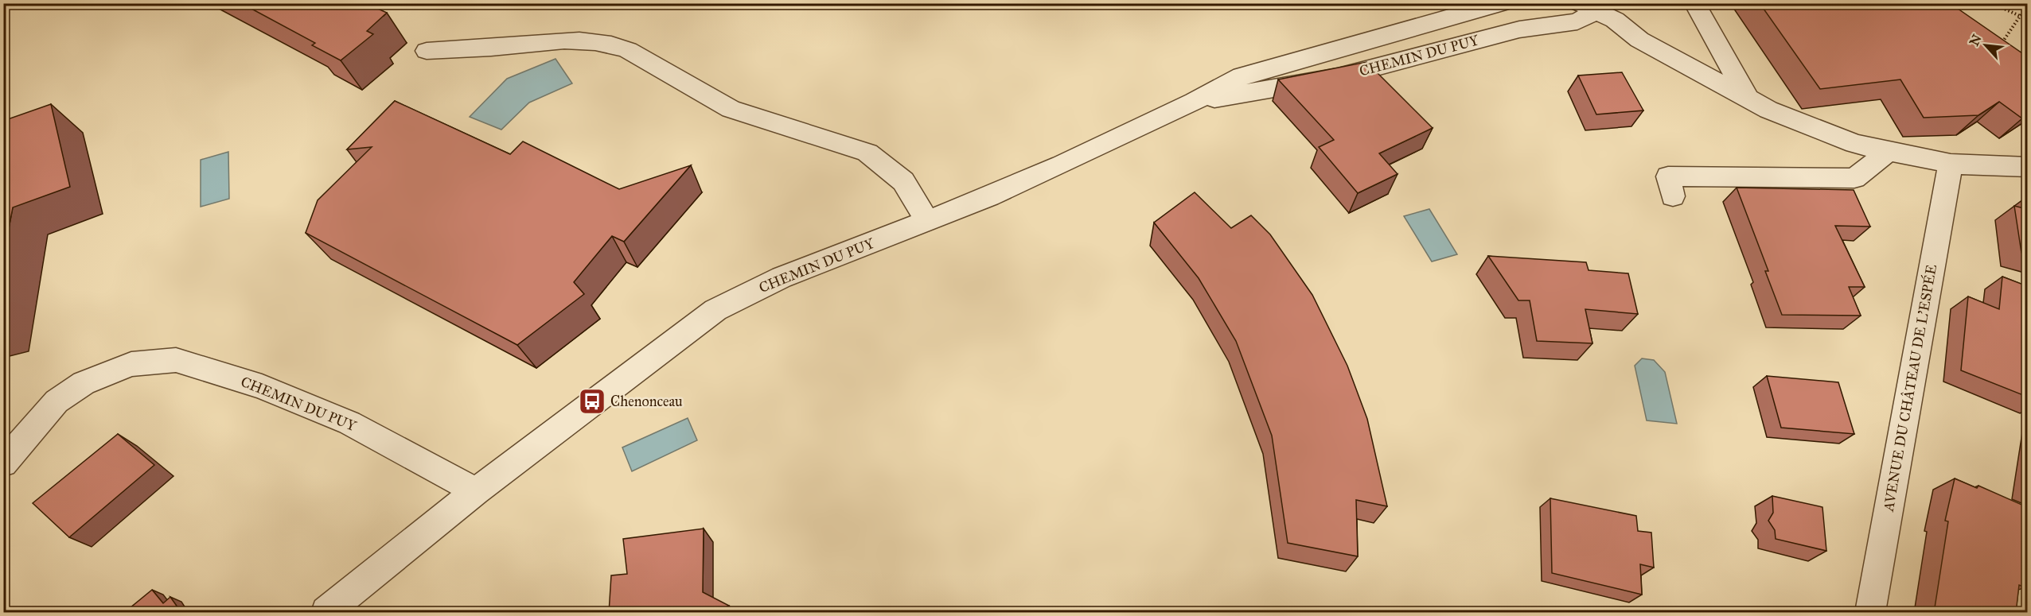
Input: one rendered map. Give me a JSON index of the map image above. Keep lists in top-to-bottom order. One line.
{"streets":{"street":["CHEMIN DU PUY","AVENUE DU CHÂTEAU DE L'ESPÉE"]},"places":{"bus stop":["Chenonceau"]},"north":"top left"}
